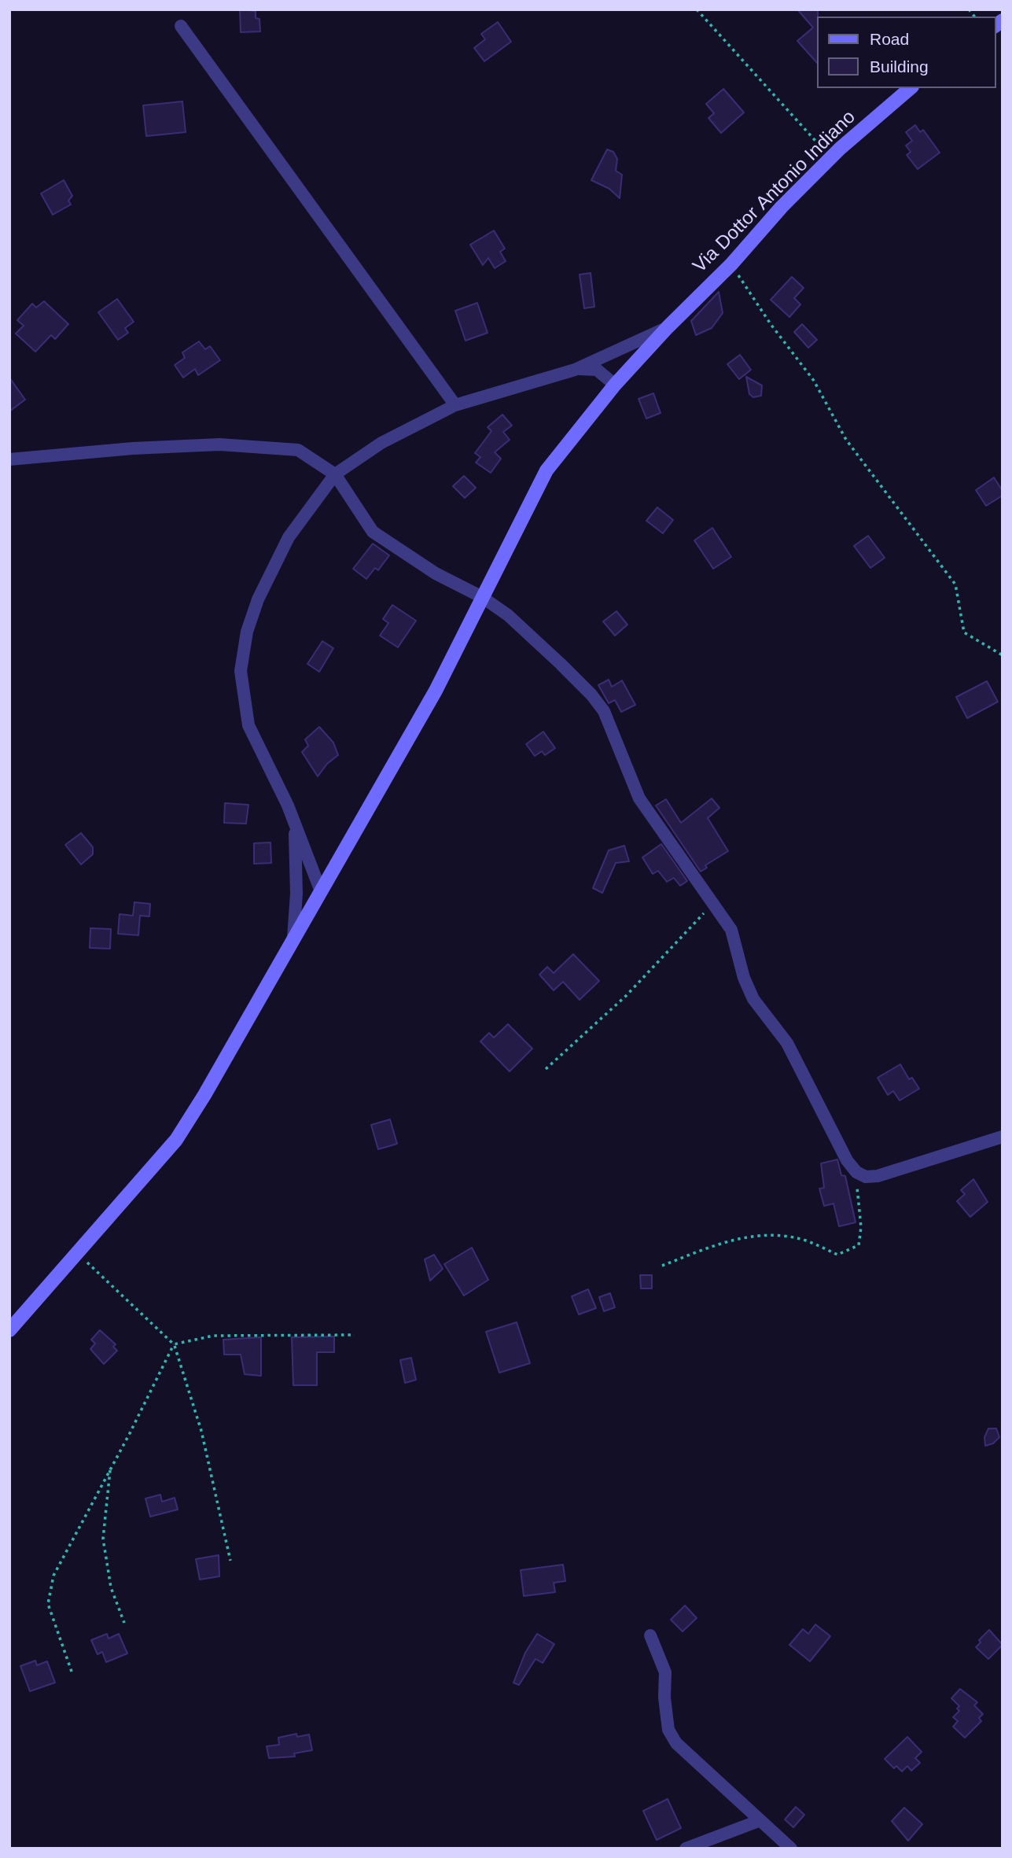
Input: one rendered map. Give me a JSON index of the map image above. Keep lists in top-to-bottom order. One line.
{"streets":{"main road":["Via Dottor Antonio Indiano"]},"legend":["Road","Building"]}
